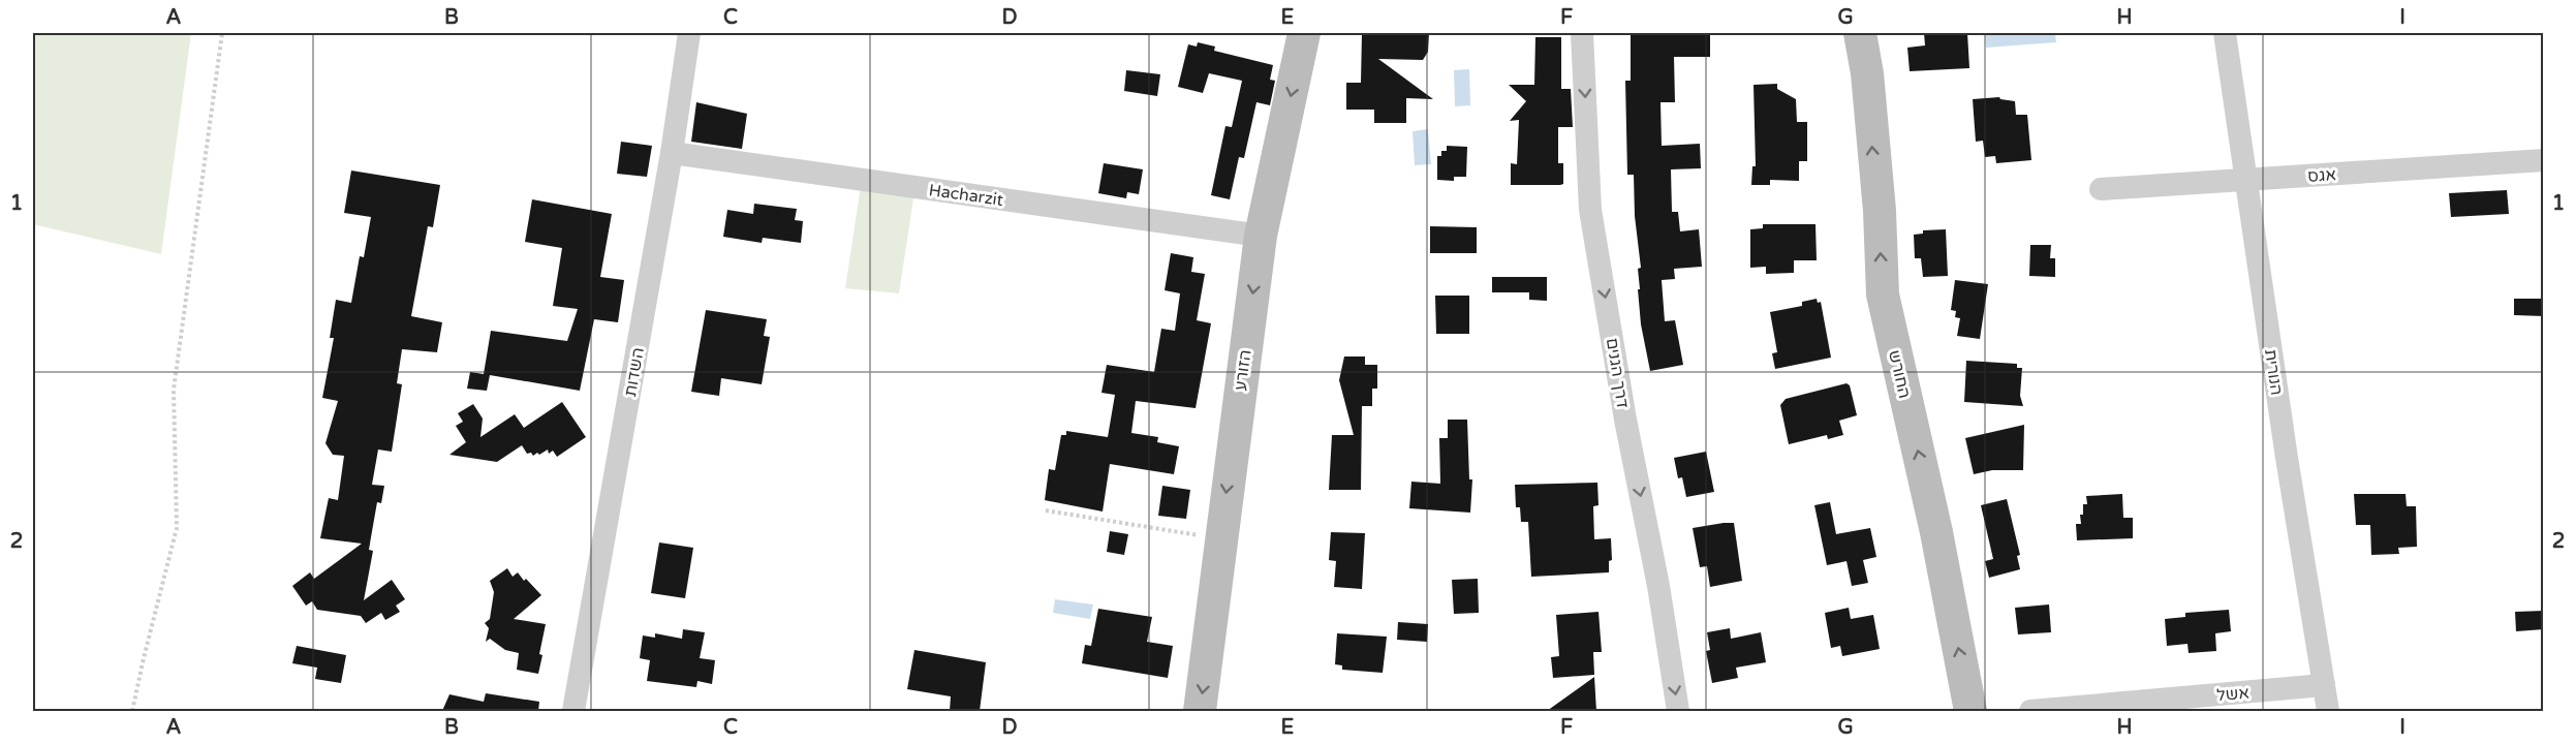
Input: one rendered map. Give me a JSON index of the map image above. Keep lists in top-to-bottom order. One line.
{"streets":{"street":["אגס","Hacharzit","הזורע","השדות","הנורית","דרך הגנים","החורש","אשל"]},"crossings":[["אגס","הנורית"],["Hacharzit","הזורע"],["Hacharzit","השדות"],["הנורית","אשל"]],"one_way":["הזורע","דרך הגנים","החורש"],"grid":{"columns":["A","B","C","D","E","F","G","H","I"],"rows":["1","2"]}}
